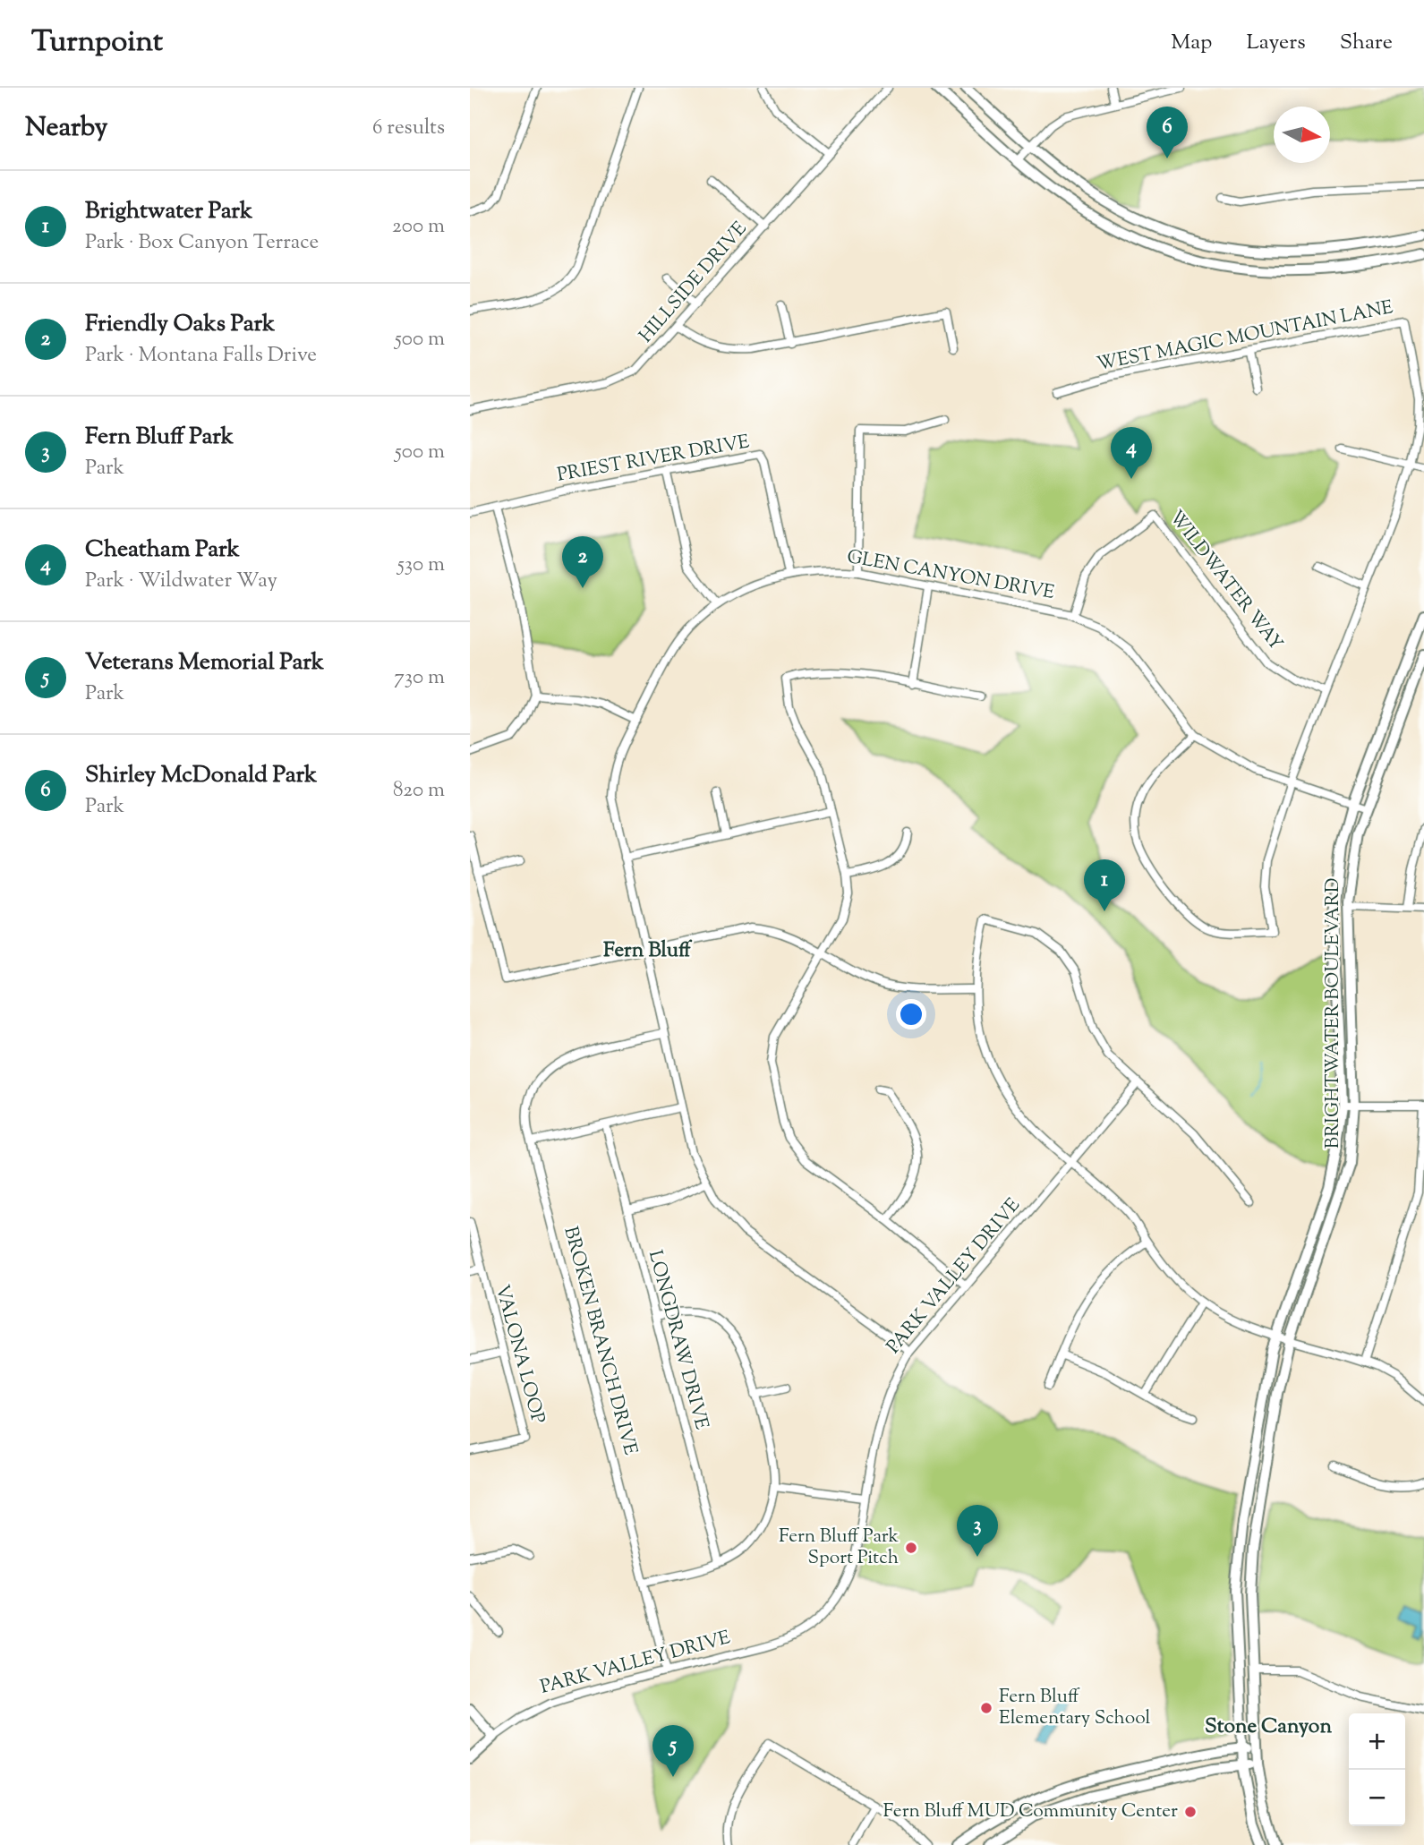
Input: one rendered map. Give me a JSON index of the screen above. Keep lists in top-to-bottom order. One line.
{"streets":{"street":["HILLSIDE DRIVE","WEST MAGIC MOUNTAIN LANE","PRIEST RIVER DRIVE","GLEN CANYON DRIVE","WILDWATER WAY","BRIGHTWATER BOULEVARD","PARK VALLEY DRIVE","LONGDRAW DRIVE","BROKEN BRANCH DRIVE","VALONA LOOP"]},"crossings":[["WEST MAGIC MOUNTAIN LANE","GLEN CANYON DRIVE"],["WEST MAGIC MOUNTAIN LANE","WILDWATER WAY"],["PRIEST RIVER DRIVE","GLEN CANYON DRIVE"],["GLEN CANYON DRIVE","WILDWATER WAY"],["GLEN CANYON DRIVE","BRIGHTWATER BOULEVARD"],["GLEN CANYON DRIVE","PARK VALLEY DRIVE"],["GLEN CANYON DRIVE","BROKEN BRANCH DRIVE"],["PARK VALLEY DRIVE","BROKEN BRANCH DRIVE"]],"districts":["Fern Bluff","Stone Canyon"],"places":["Fern Bluff Park Sport Pitch","Fern Bluff Elementary School","Fern Bluff MUD Community Center"],"north":"right","page":{"header":"Turnpoint","nav":["Map","Layers","Share"],"heading":["Nearby","6 results"],"pins":["6","4","2","1","3","5"],"list":[{"mark":"1","name":"Brightwater Park","note":"Park · Box Canyon Terrace","value":"200 m"},{"mark":"2","name":"Friendly Oaks Park","note":"Park · Montana Falls Drive","value":"500 m"},{"mark":"3","name":"Fern Bluff Park","note":"Park","value":"500 m"},{"mark":"4","name":"Cheatham Park","note":"Park · Wildwater Way","value":"530 m"},{"mark":"5","name":"Veterans Memorial Park","note":"Park","value":"730 m"},{"mark":"6","name":"Shirley McDonald Park","note":"Park","value":"820 m"}],"map_buttons":["+","−"]}}
